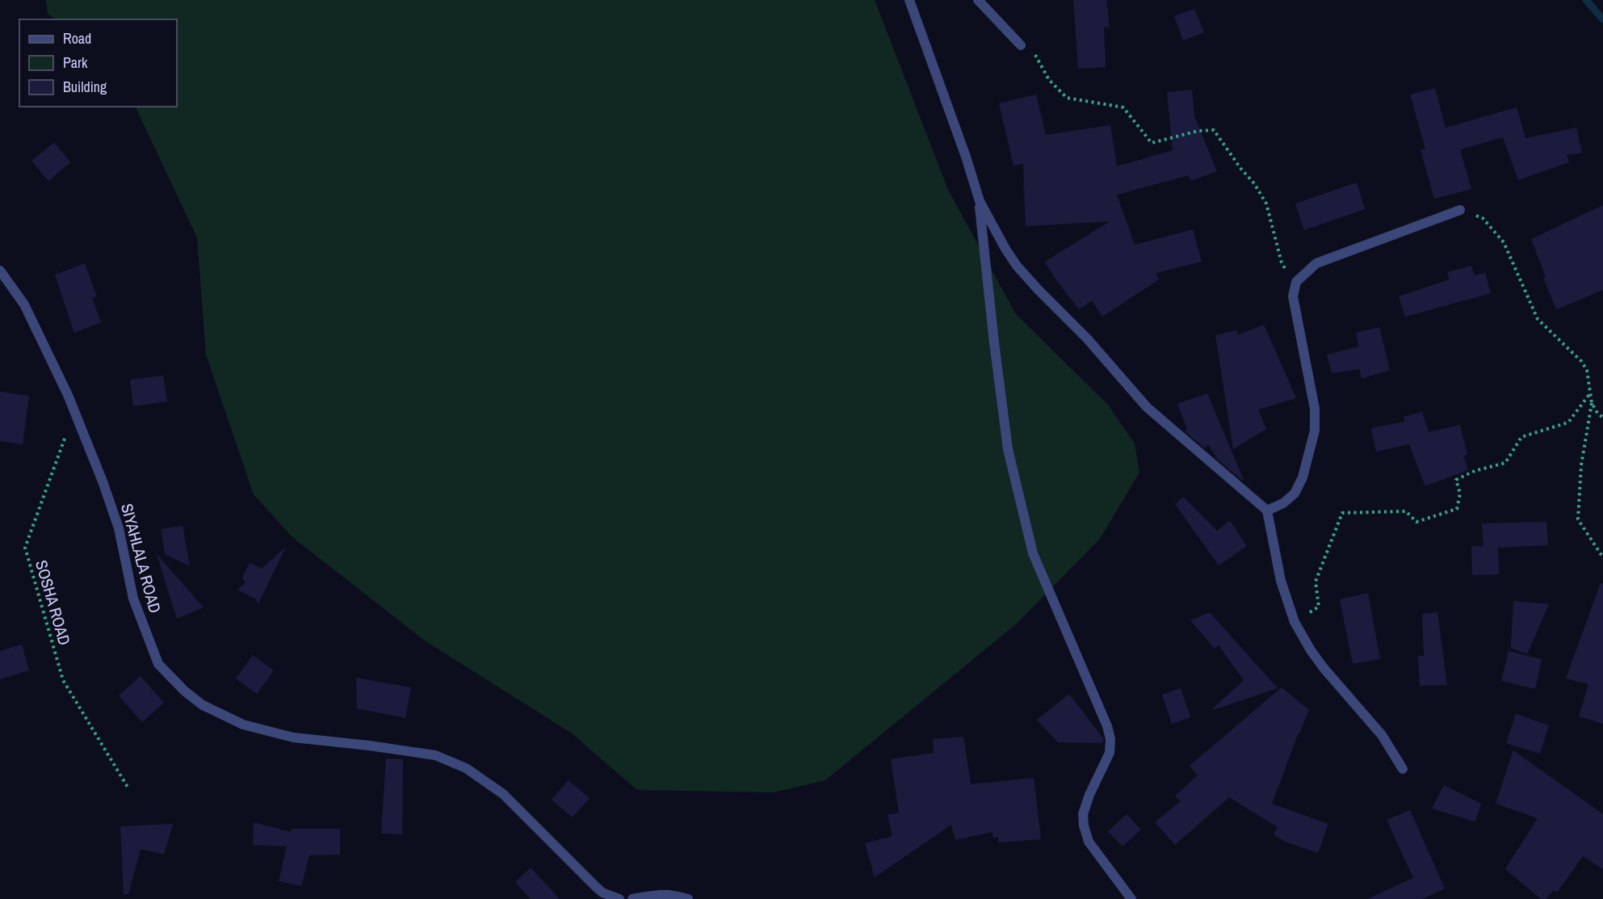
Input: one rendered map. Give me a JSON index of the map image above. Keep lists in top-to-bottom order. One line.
{"streets":{"street":["SIYAHLALA ROAD"],"path":["SOSHA ROAD"]},"crossings":[["SIYAHLALA ROAD","SOSHA ROAD"]],"legend":["Road","Park","Building"]}
